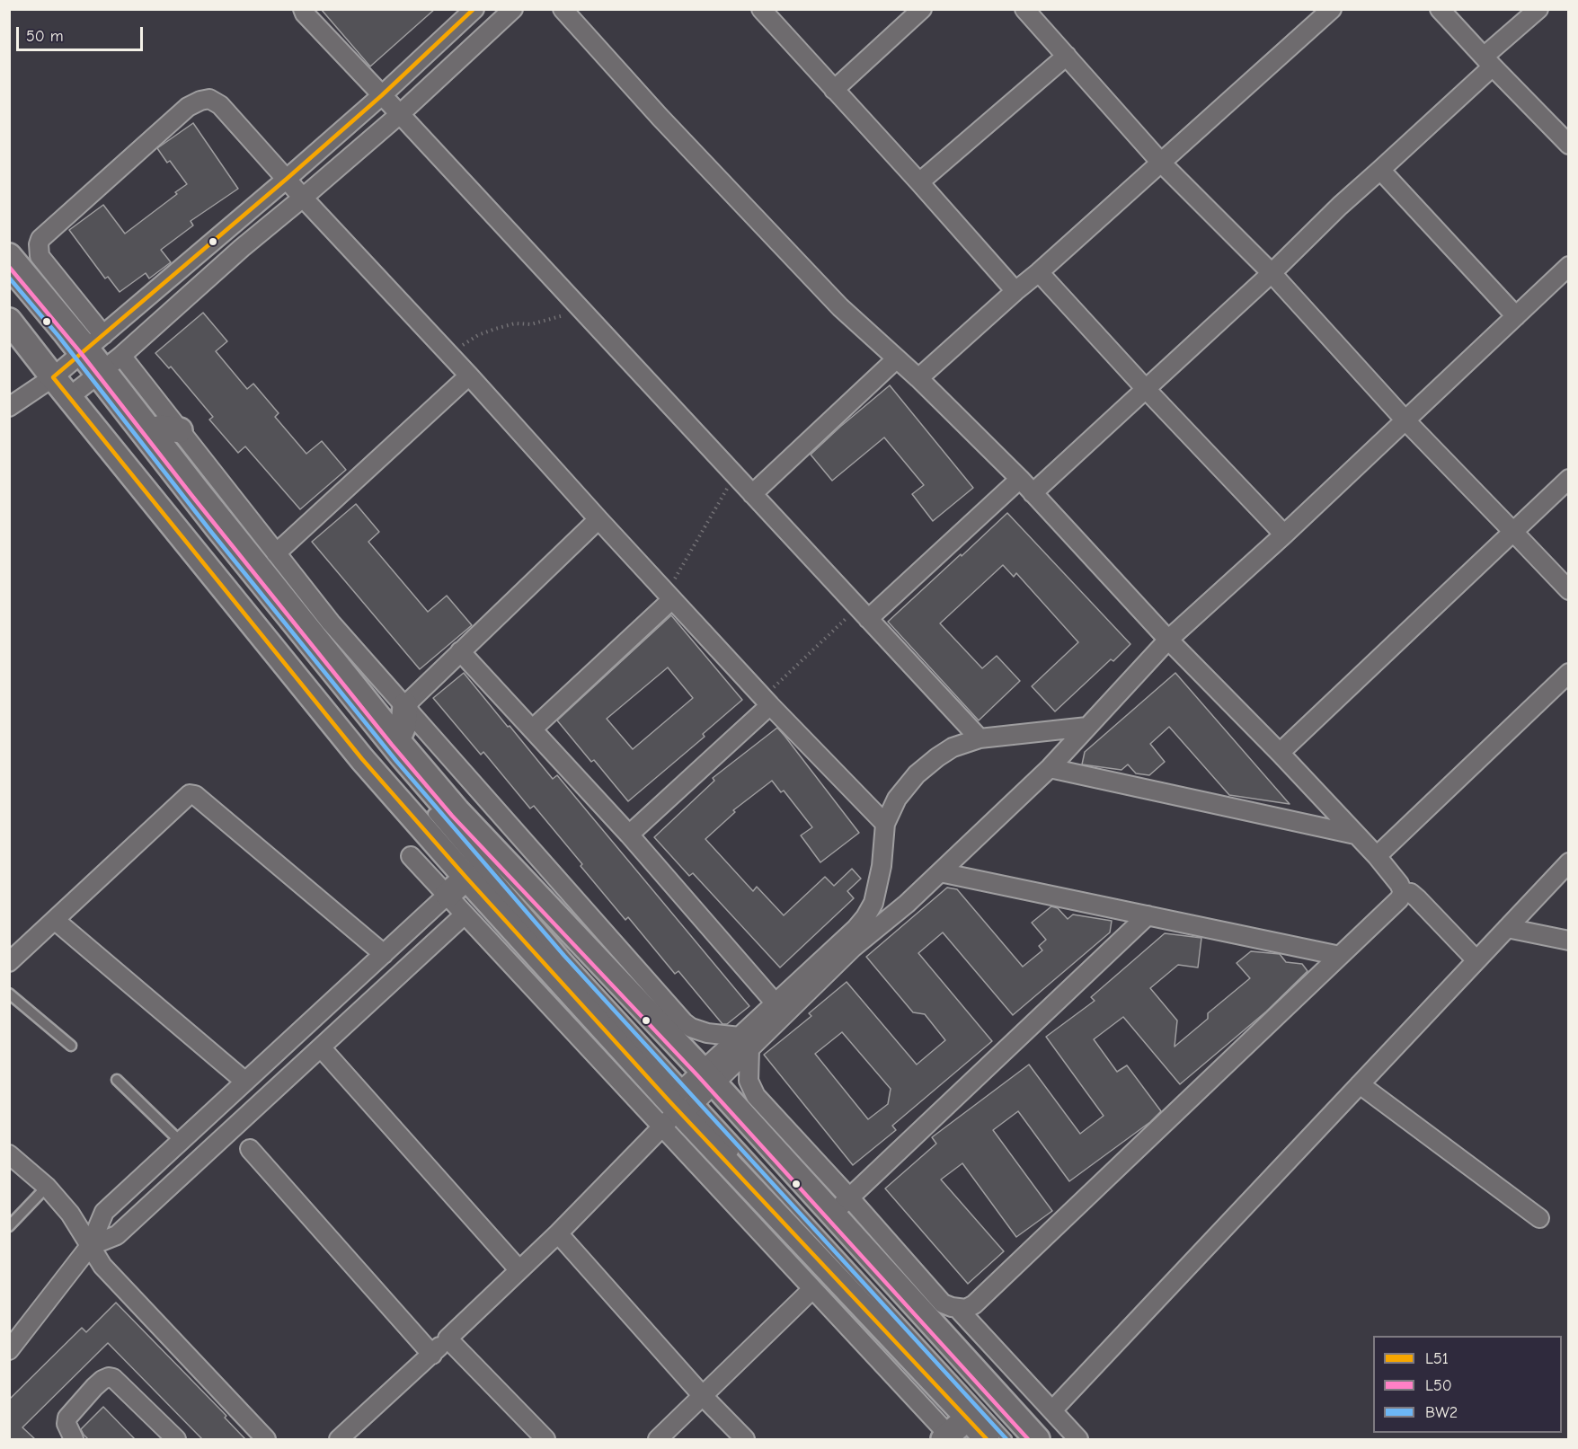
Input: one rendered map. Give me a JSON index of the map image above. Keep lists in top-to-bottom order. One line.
{"lines":["transit line L51","transit line L50","transit line BW2"],"legend":["L51","L50","BW2"],"scale_bar":"50 m"}
